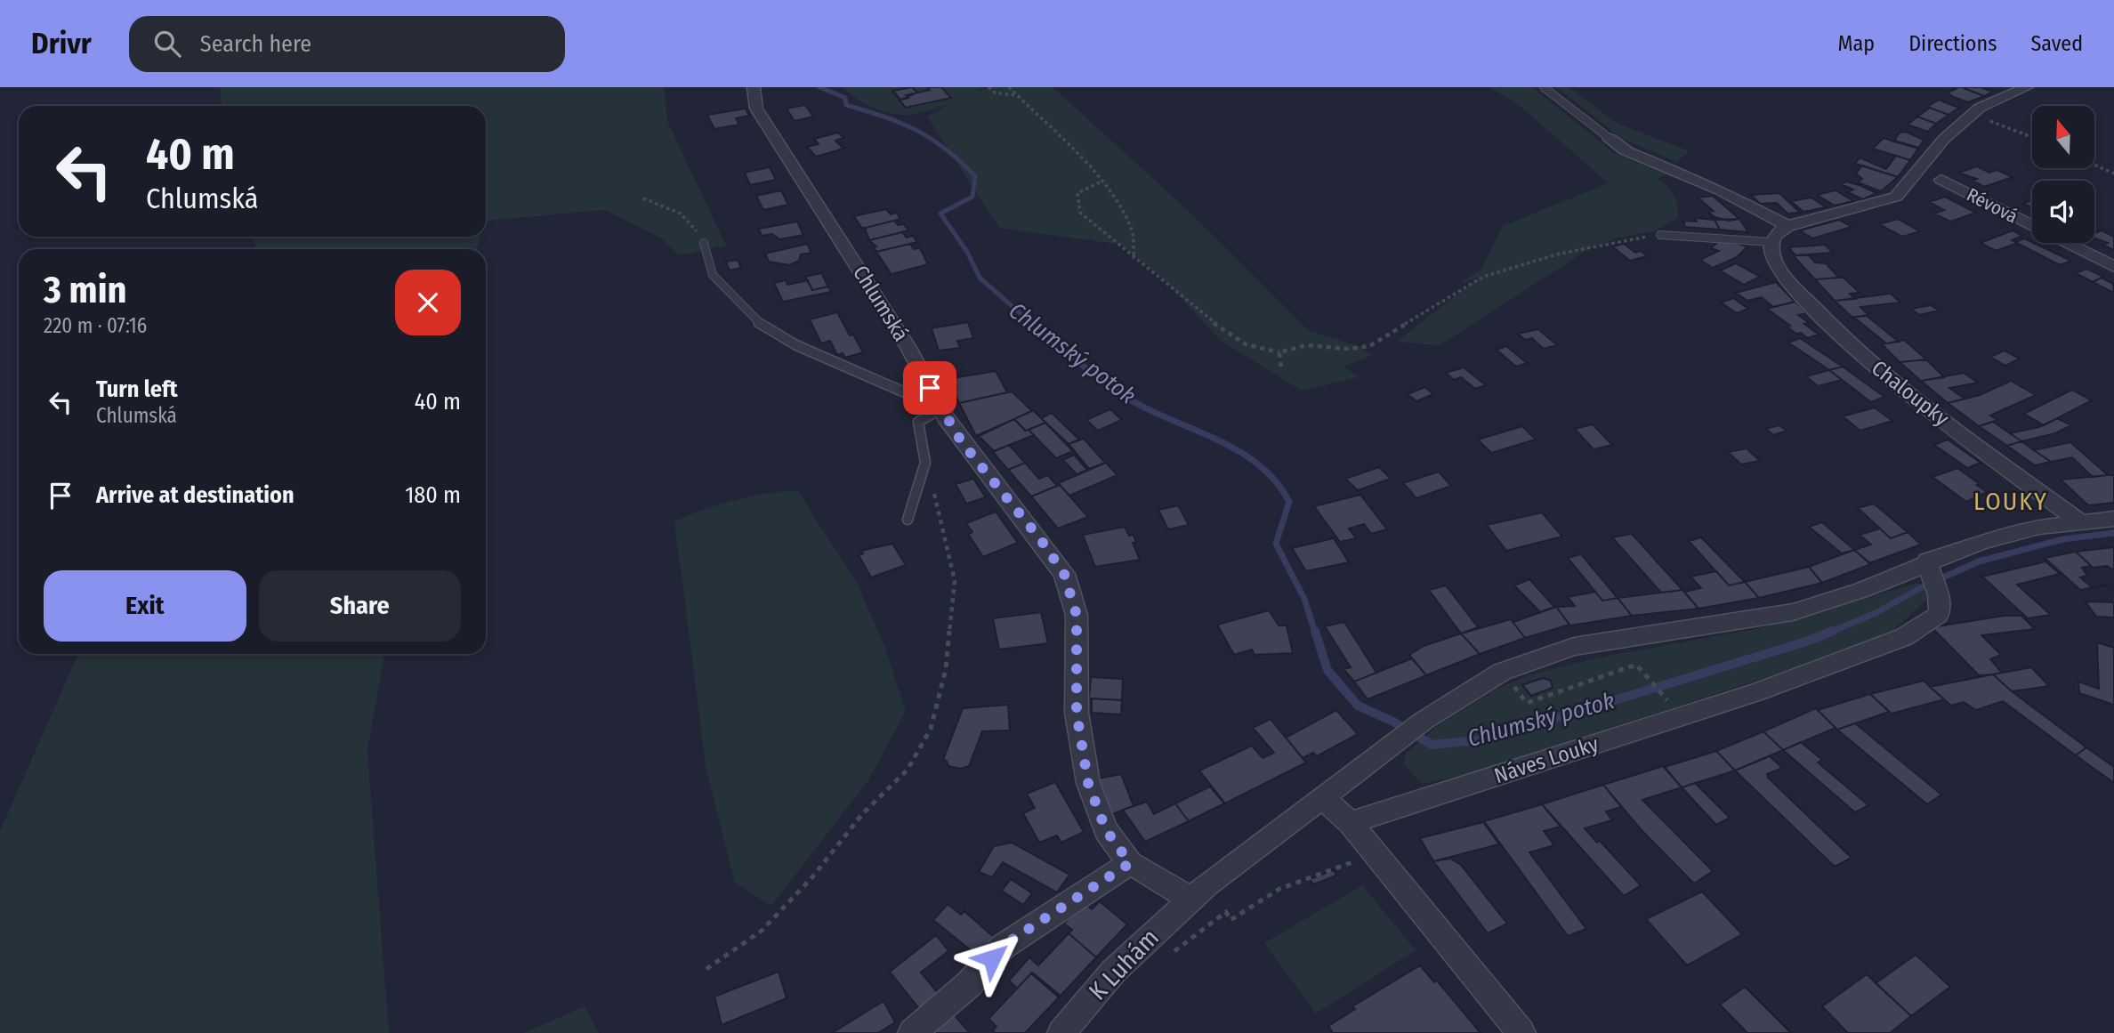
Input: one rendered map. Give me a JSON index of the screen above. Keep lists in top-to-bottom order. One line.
{"streets":{"street":["Révová","Chlumská","Chaloupky","Náves Louky","K Luhám"]},"crossings":[["Chlumská","K Luhám"]],"districts":["LOUKY"],"water":["Chlumský potok"],"north":"top","page":{"header":"Drivr","search":"Search here","nav":["Map","Directions","Saved"],"turn":["40 m","Chlumská"],"heading":["3 min","220 m · 07:16"],"list":[{"name":"Turn left","note":"Chlumská","value":"40 m"},{"name":"Arrive at destination","value":"180 m"}],"buttons":["Exit","Share"]}}
